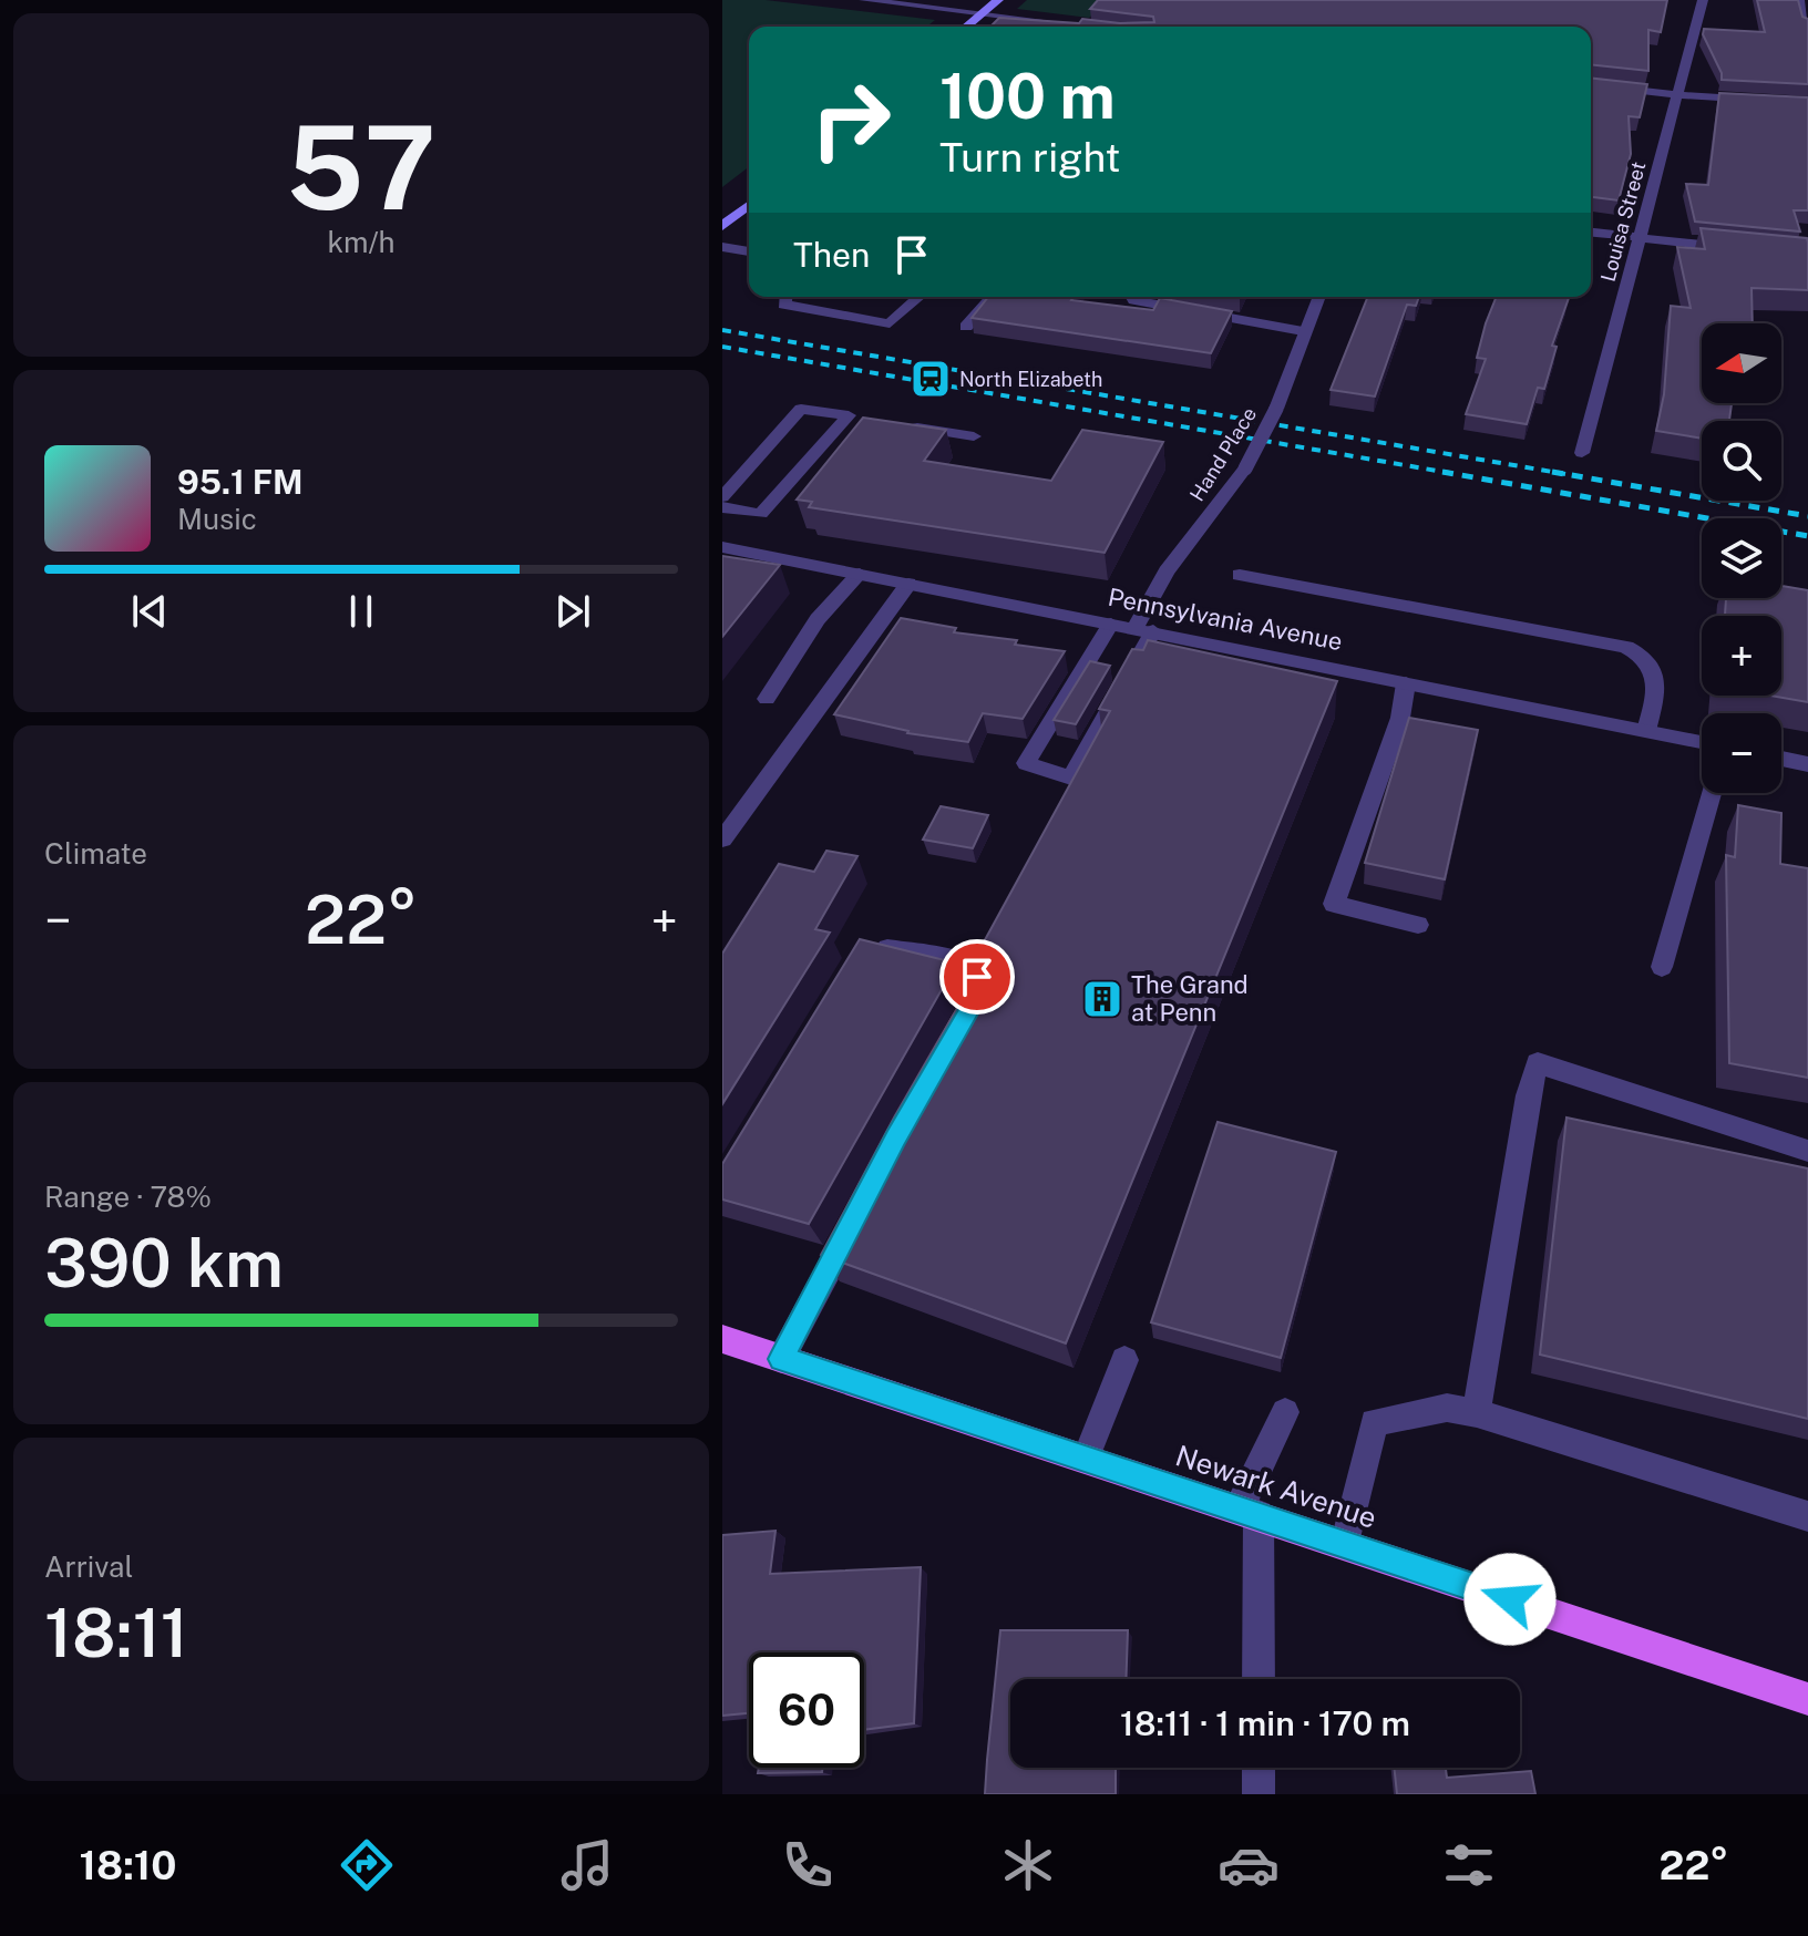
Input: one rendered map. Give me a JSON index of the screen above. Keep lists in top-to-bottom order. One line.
{"streets":{"main road":["Newark Avenue"],"street":["Louisa Street","Hand Place","Pennsylvania Avenue"]},"crossings":[["Hand Place","Pennsylvania Avenue"]],"places":{"station":["North Elizabeth"],"building":["The Grand at Penn"]},"north":"left","page":{"tile":[["57","km/h"],"Climate",["Range · 78%","390 km"],["Arrival","18:11"]],"turn":["100 m","Turn right"],"then":"Then","map_buttons":["+","−"],"song":["95.1 FM","Music"],"heat":["−","22°","+"],"limit":"60","trip":"18:11 · 1 min · 170 m","tabs":["18:10","22°"]}}
